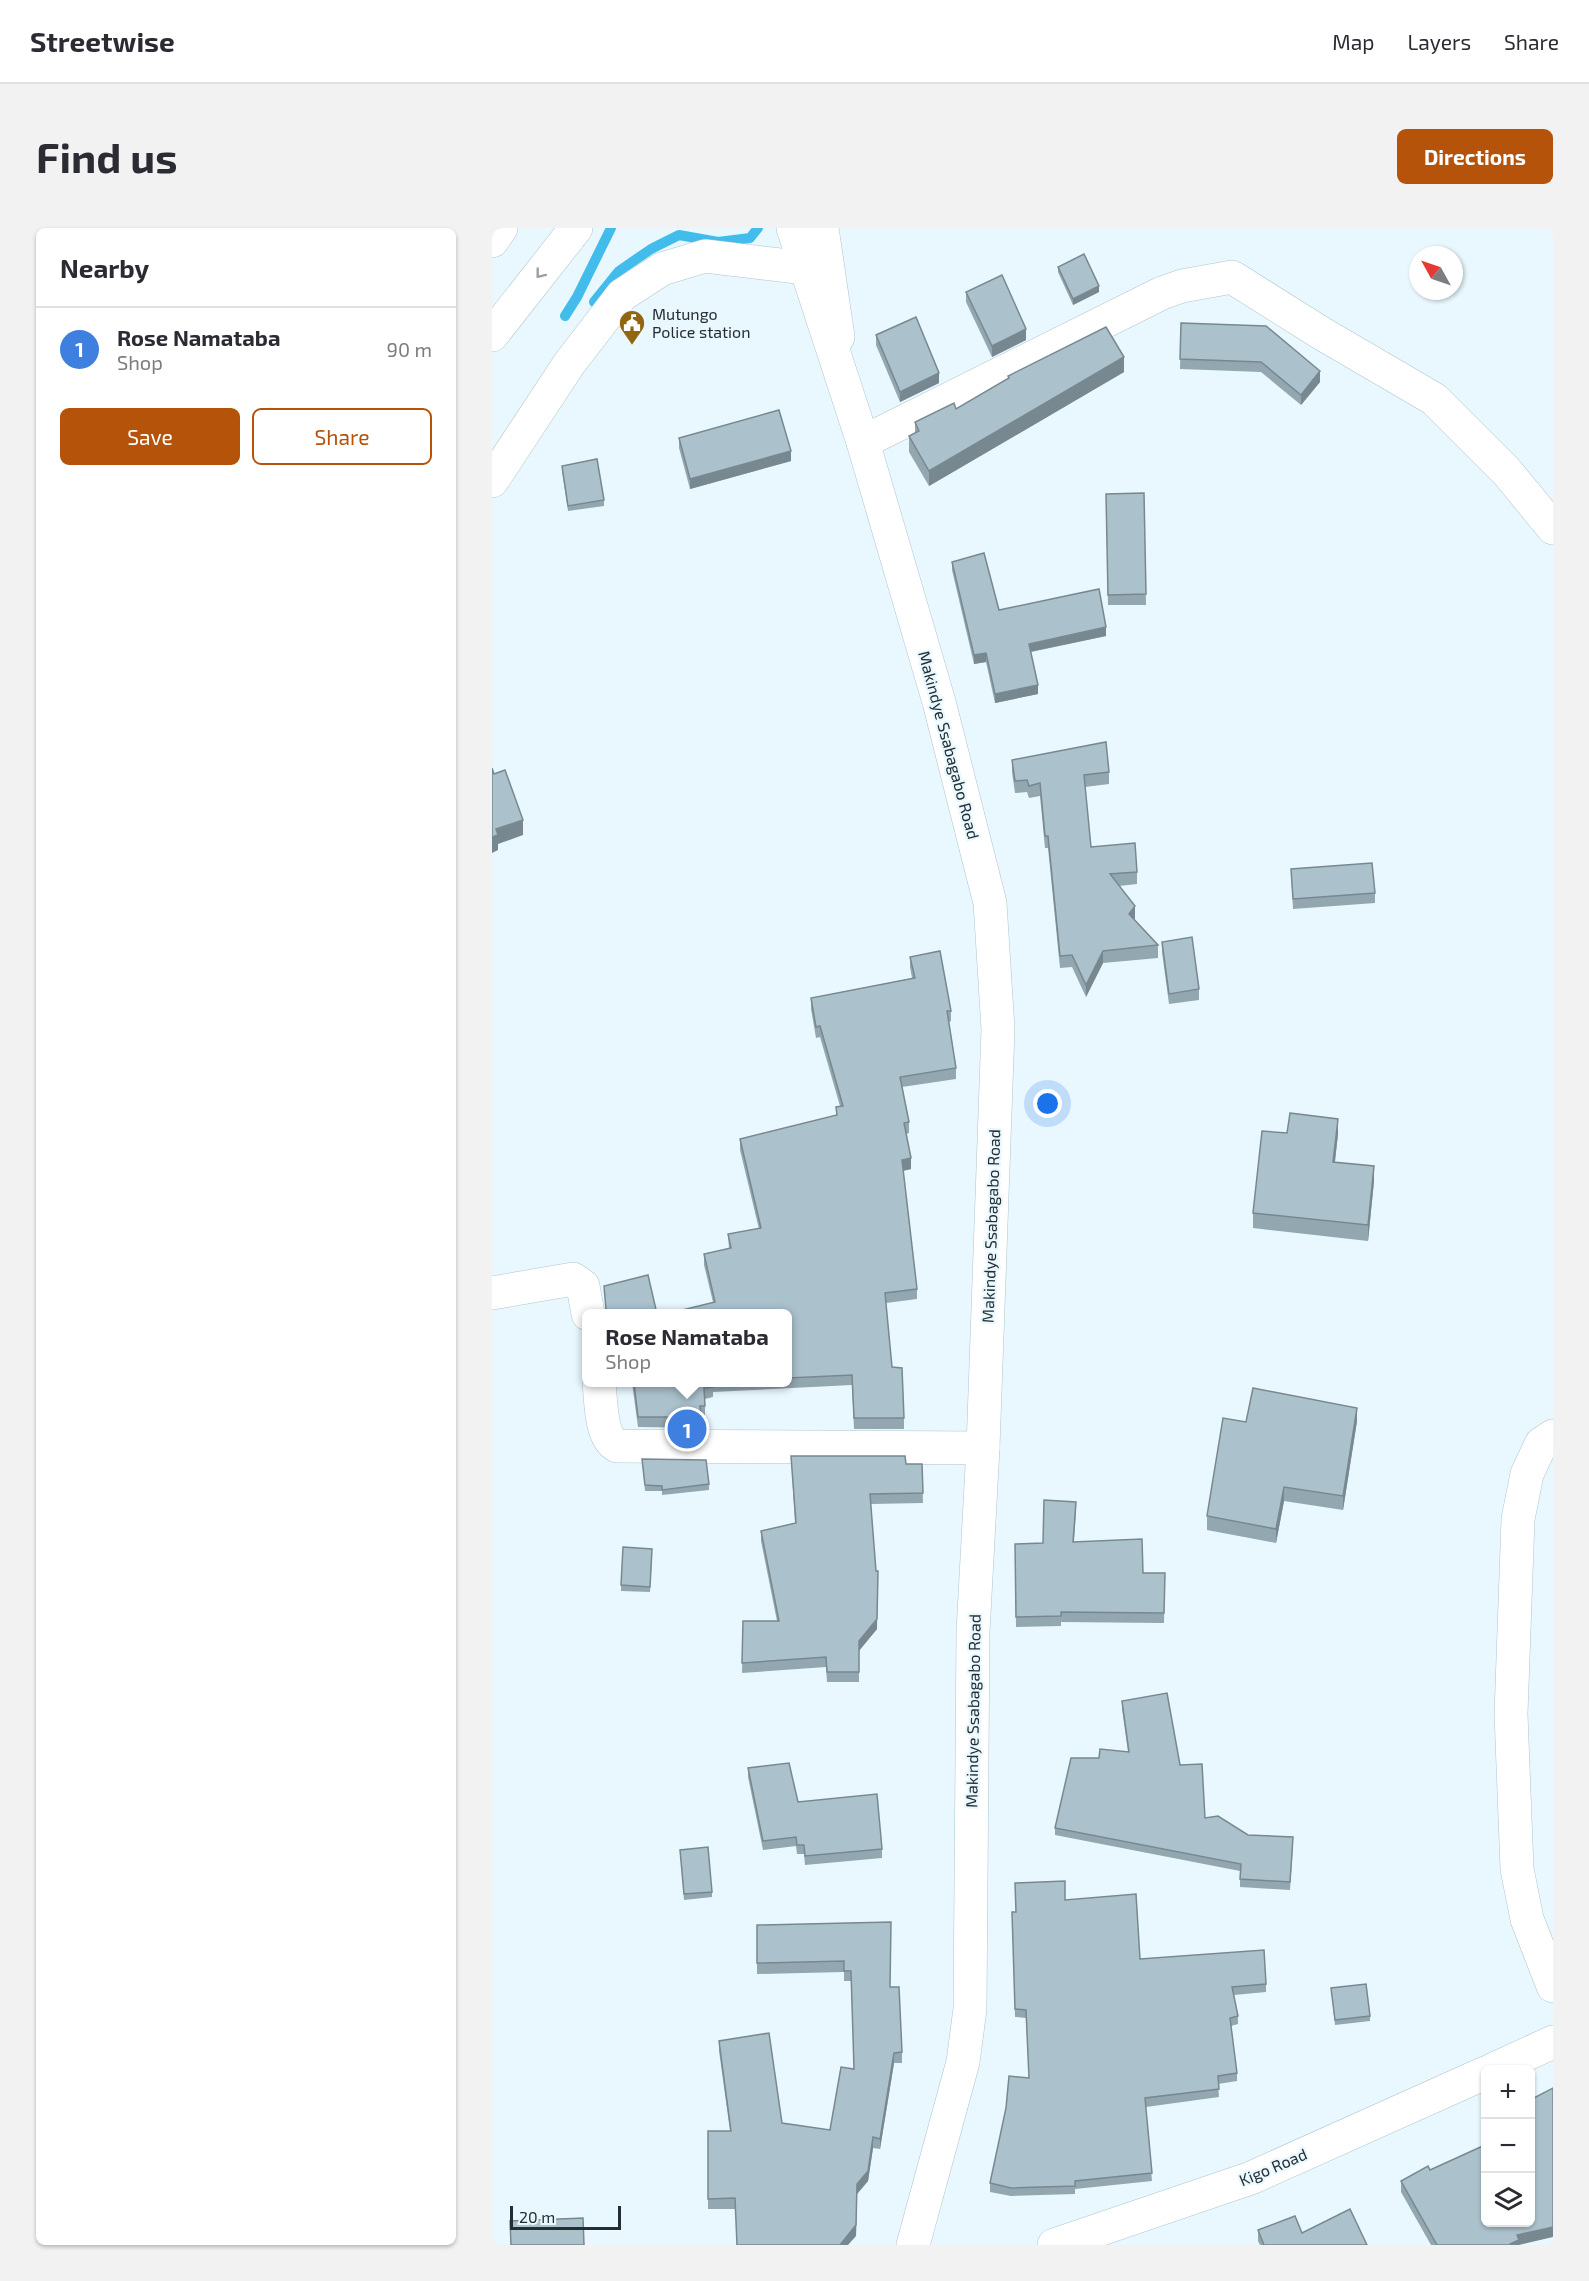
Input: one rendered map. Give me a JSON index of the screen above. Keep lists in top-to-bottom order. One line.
{"streets":{"main road":["Makindye Ssabagabo Road","Kigo Road"]},"places":{"public building":["Mutungo Police station"]},"scale_bar":"20 m","north":"top left","page":{"header":"Streetwise","nav":["Map","Layers","Share"],"buttons":["Directions",["Save","Share"]],"title":"Find us","heading":"Nearby","list":[{"mark":"1","name":"Rose Namataba","note":"Shop","value":"90 m"}],"popup":["Rose Namataba","Shop"],"pins":"1","map_buttons":["+","−"],"scale":"20 m"}}
